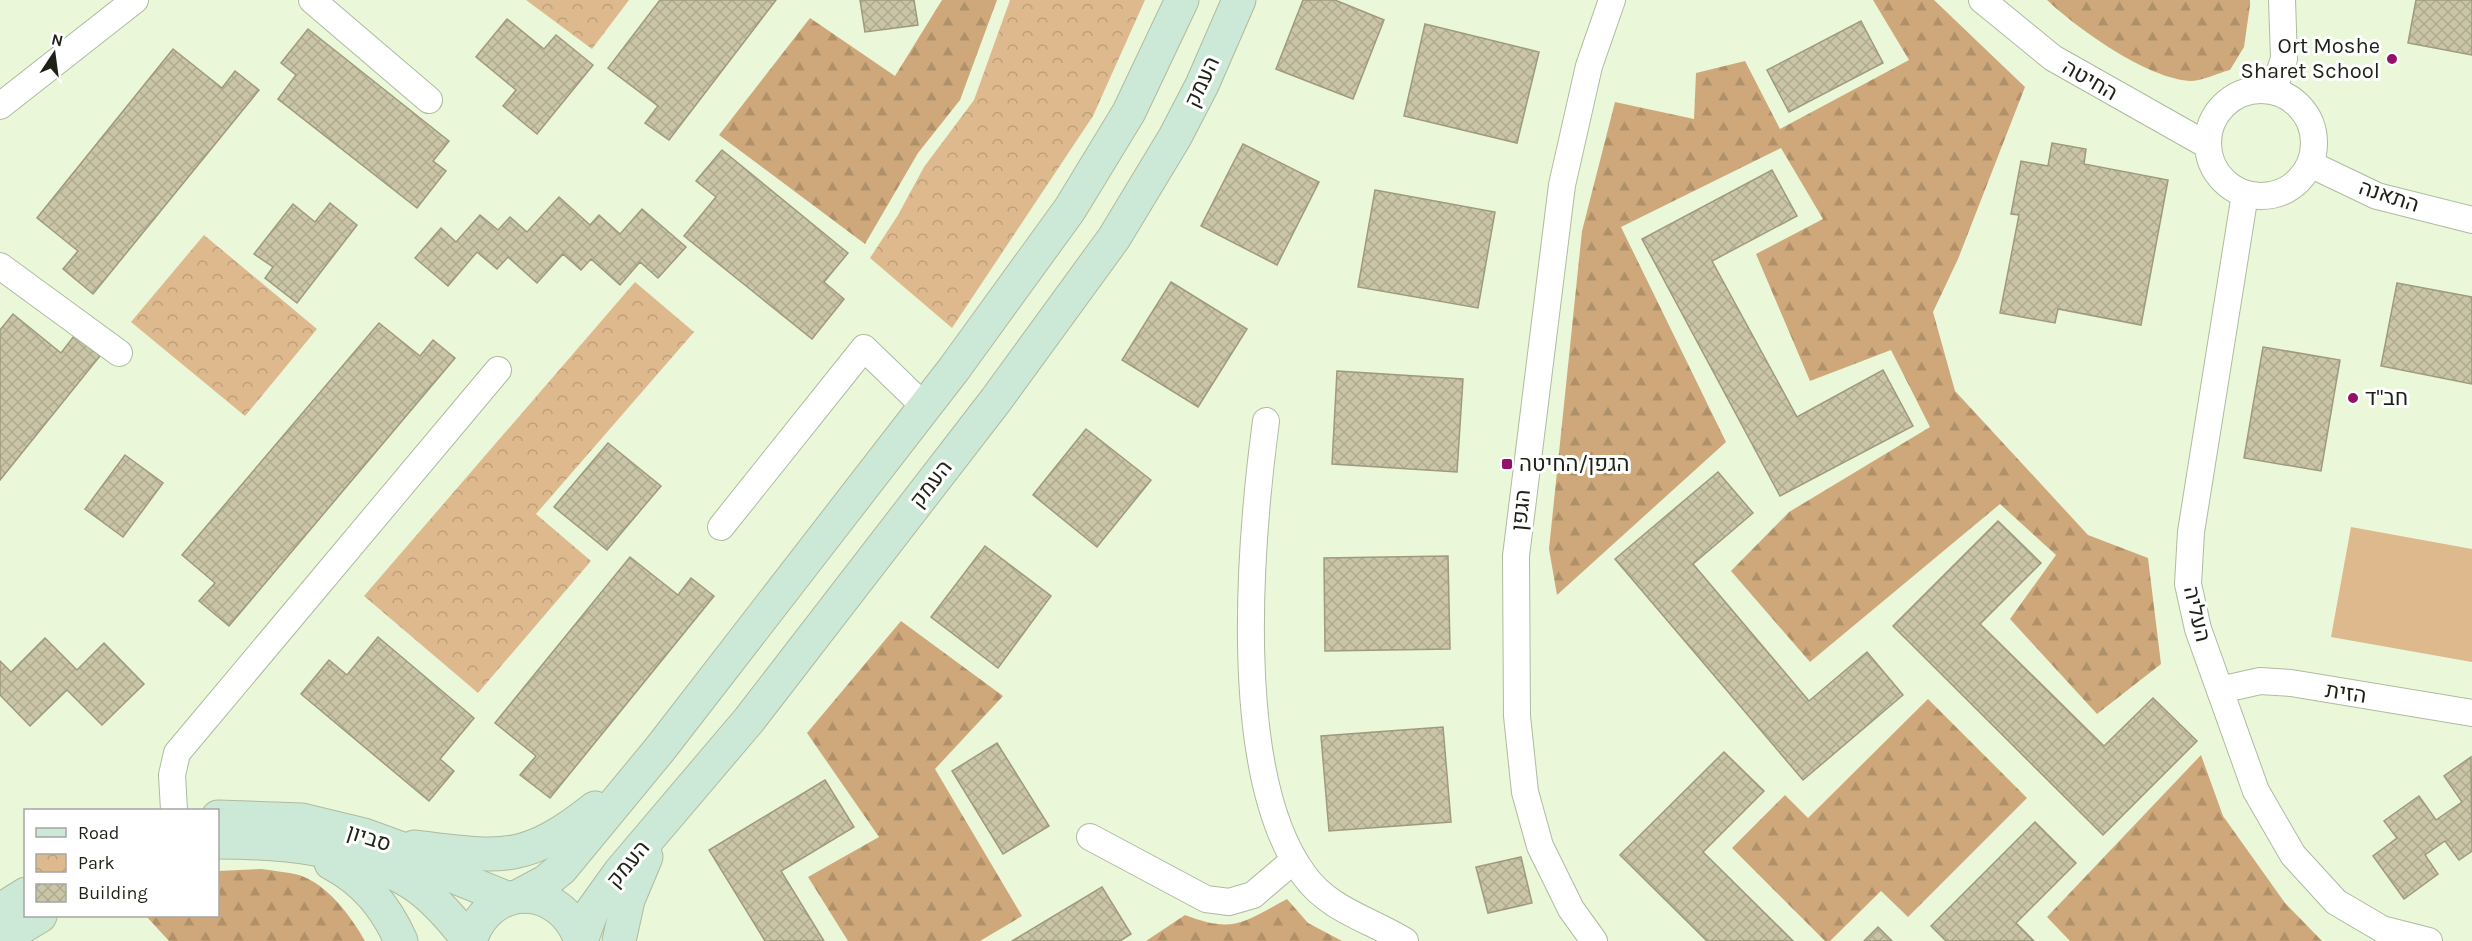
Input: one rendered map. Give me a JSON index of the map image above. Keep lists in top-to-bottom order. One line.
{"streets":{"main road":["העמק","סביון"],"street":["החיטה","התאנה","הגפן","העליה","הזית"]},"crossings":[["החיטה","התאנה"],["החיטה","העליה"],["העמק","סביון"],["התאנה","העליה"],["העליה","הזית"]],"places":{"other":["Ort Moshe Sharet School","חב\"ד"],"transit":["הגפן/החיטה"]},"legend":["Road","Park","Building"],"north":"top"}
